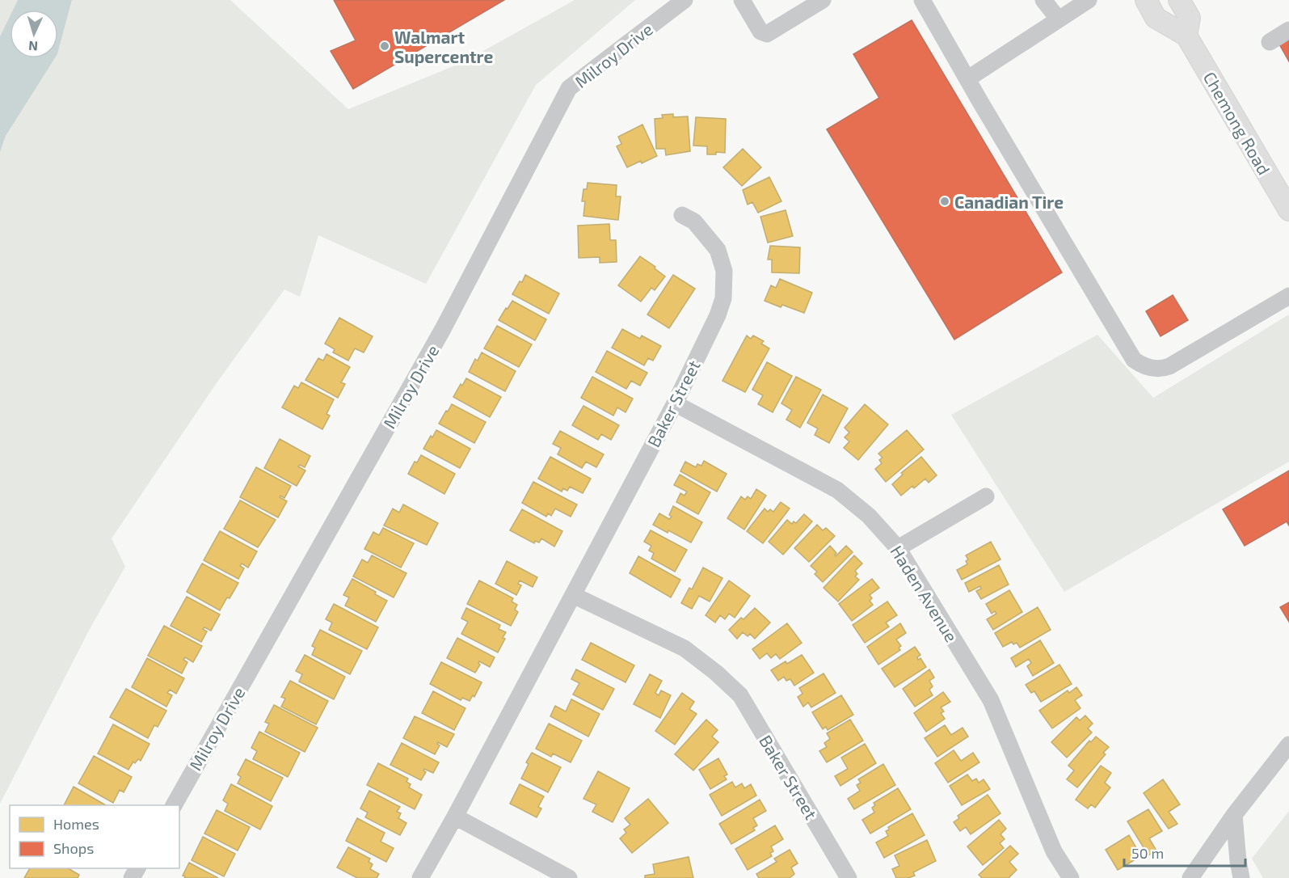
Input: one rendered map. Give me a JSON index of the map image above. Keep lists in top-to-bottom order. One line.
{"streets":{"main road":["Chemong Road"],"street":["Milroy Drive","Baker Street","Haden Avenue"]},"crossings":[["Baker Street","Haden Avenue"]],"places":["Walmart Supercentre","Canadian Tire"],"legend":["Homes","Shops"],"scale_bar":"50 m","north":"bottom"}
